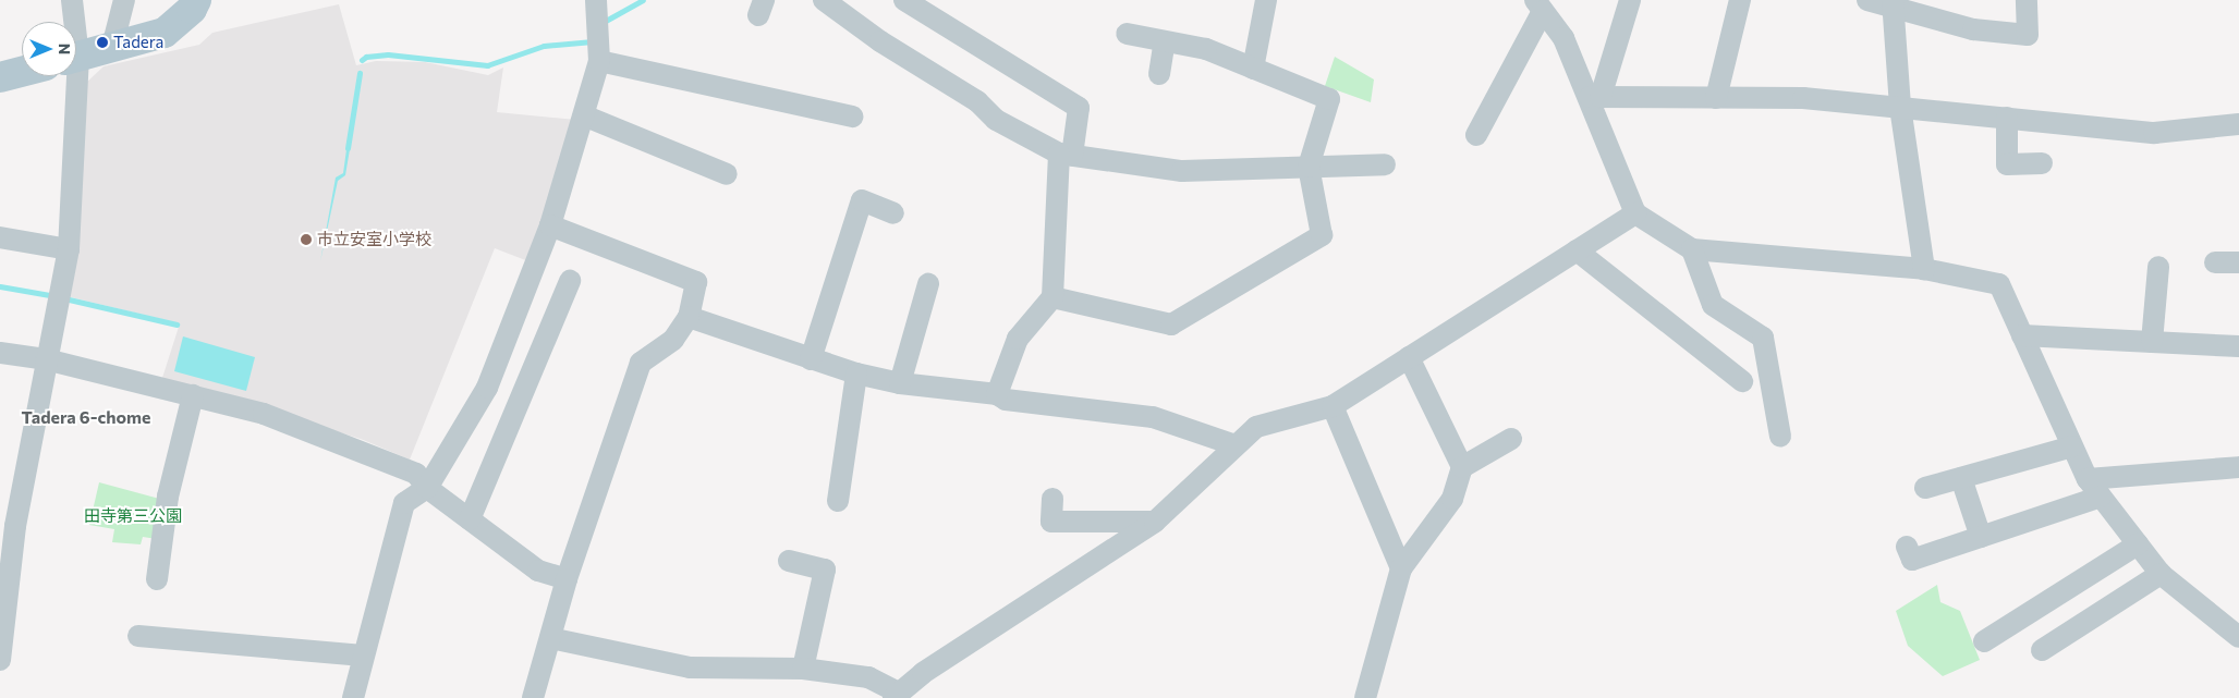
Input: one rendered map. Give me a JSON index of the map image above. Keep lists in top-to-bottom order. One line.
{"districts":["Tadera 6-chome"],"parks":["田寺第三公園"],"places":["Tadera","市立安室小学校"],"north":"right"}
